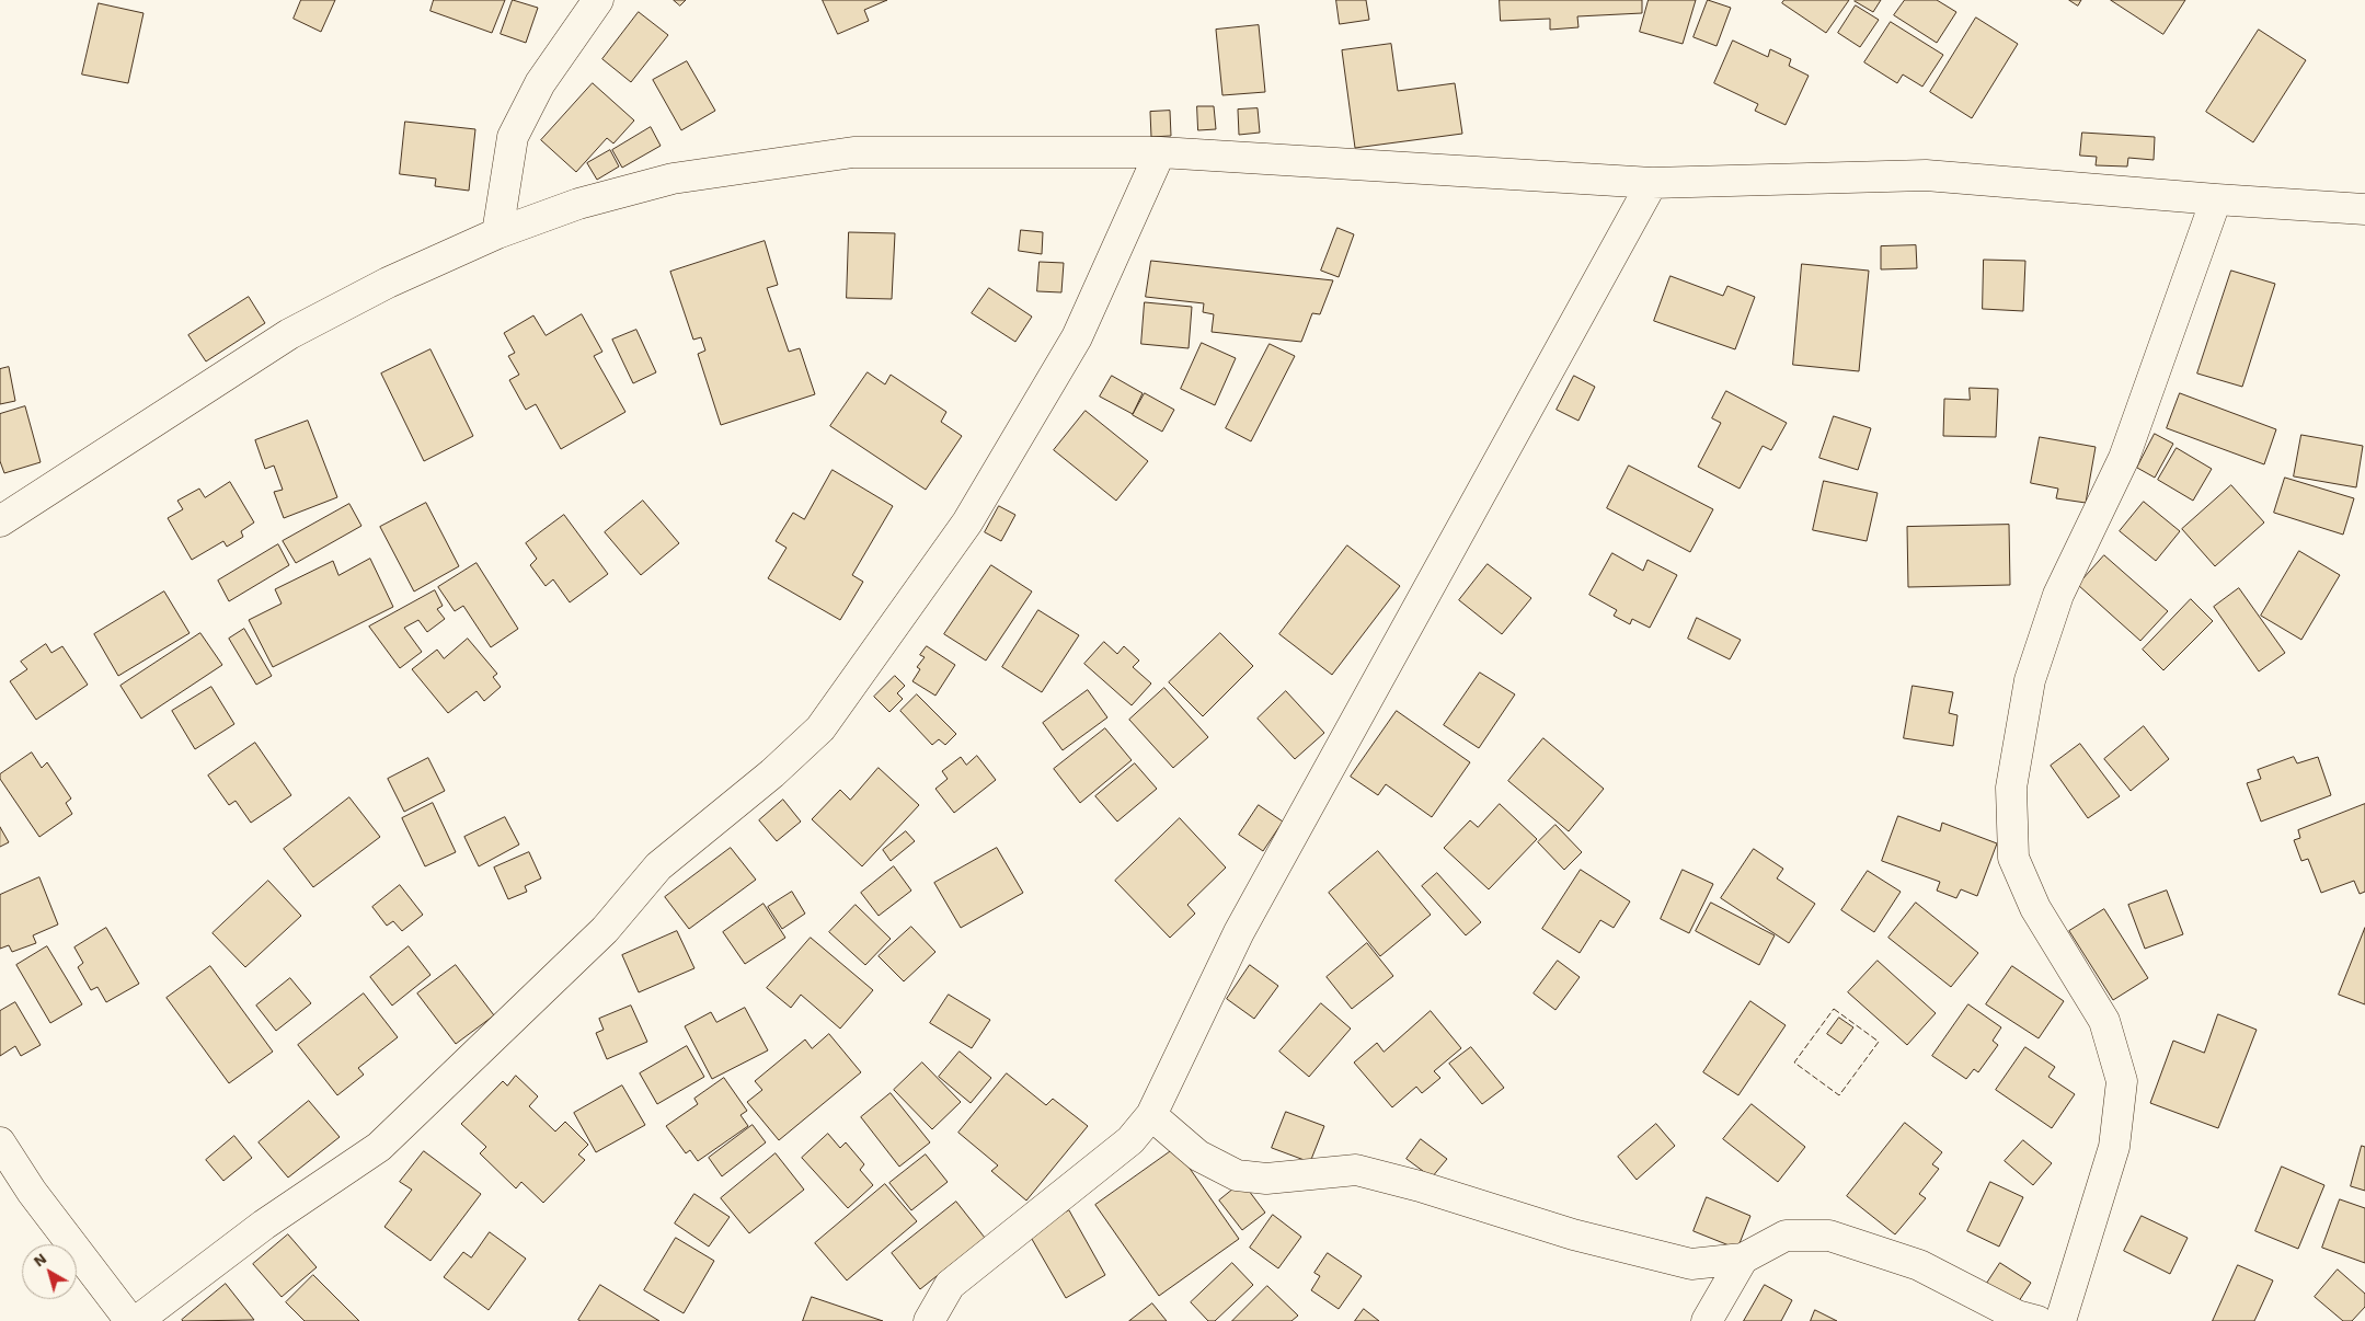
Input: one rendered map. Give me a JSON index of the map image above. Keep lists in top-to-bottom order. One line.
{"north":"top left"}
